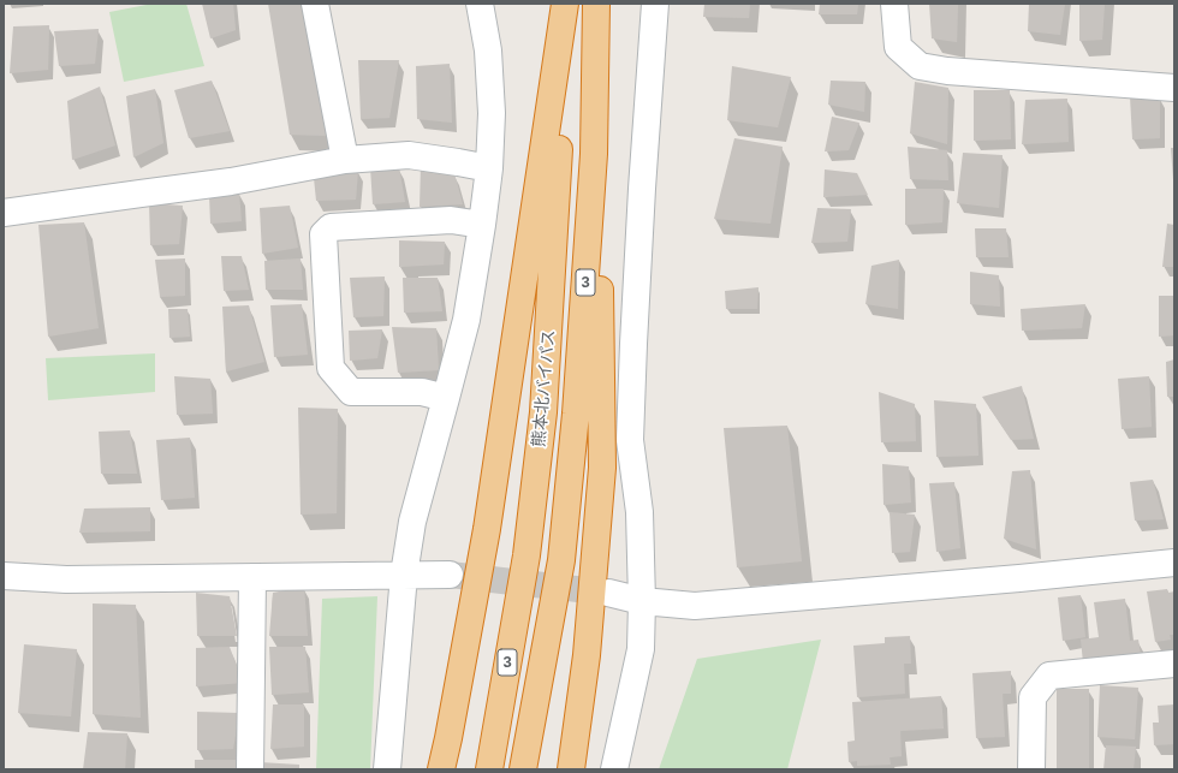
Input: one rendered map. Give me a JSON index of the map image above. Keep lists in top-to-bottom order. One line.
{"streets":{"highway":["3","熊本北バイパス"]}}
